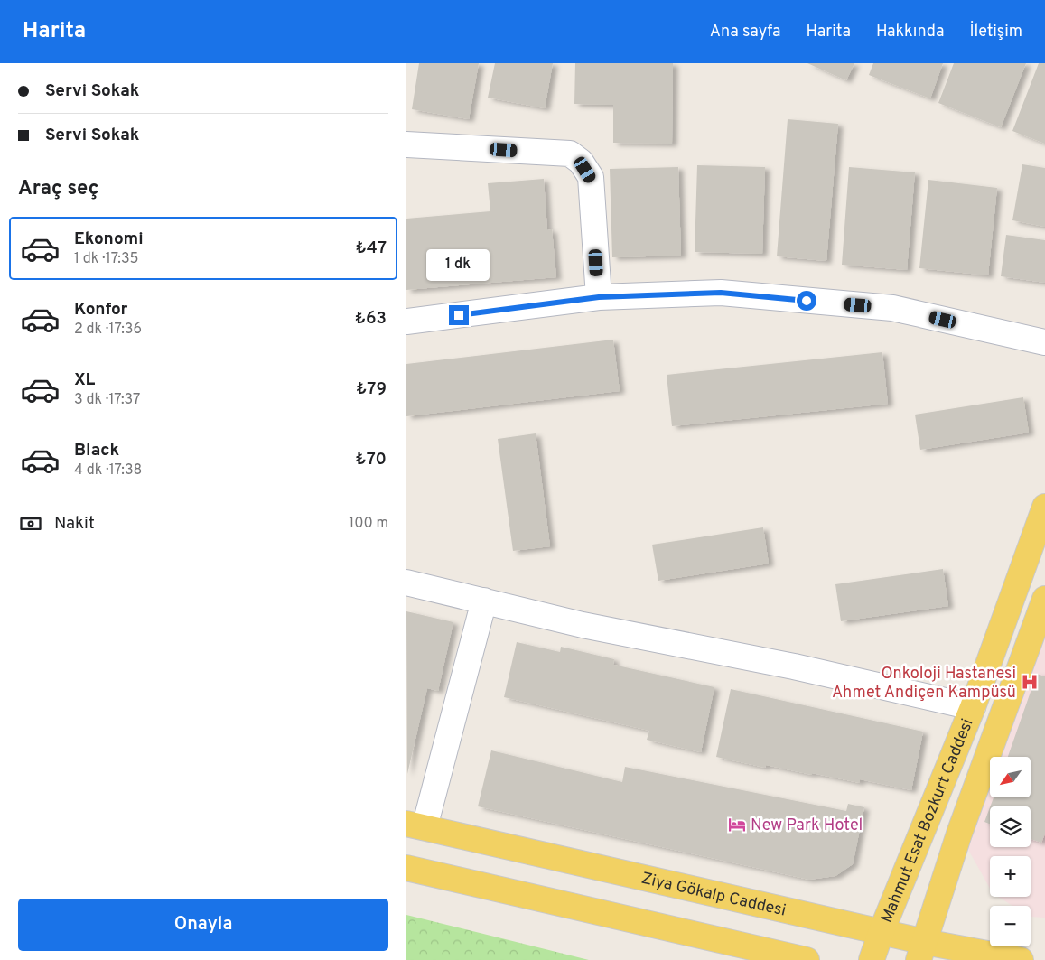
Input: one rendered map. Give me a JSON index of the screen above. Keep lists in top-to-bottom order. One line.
{"streets":{"main road":["Mahmut Esat Bozkurt Caddesi","Ziya Gökalp Caddesi"]},"crossings":[["Mahmut Esat Bozkurt Caddesi","Ziya Gökalp Caddesi"]],"places":{"hospital":["Onkoloji Hastanesi Ahmet Andiçen Kampüsü"],"hotel":["New Park Hotel"]},"north":"bottom left","page":{"header":"Harita","nav":["Ana sayfa","Harita","Hakkında","İletişim"],"banner":["Servi Sokak","Servi Sokak"],"heading":"Araç seç","list":[{"name":"Ekonomi","note":"1 dk · 17:35","value":"₺47"},{"name":"Konfor","note":"2 dk · 17:36","value":"₺63"},{"name":"XL","note":"3 dk · 17:37","value":"₺79"},{"name":"Black","note":"4 dk · 17:38","value":"₺70"}],"bubble":"1 dk","pay":["Nakit","100 m"],"map_buttons":["+","−"],"buttons":"Onayla"}}
